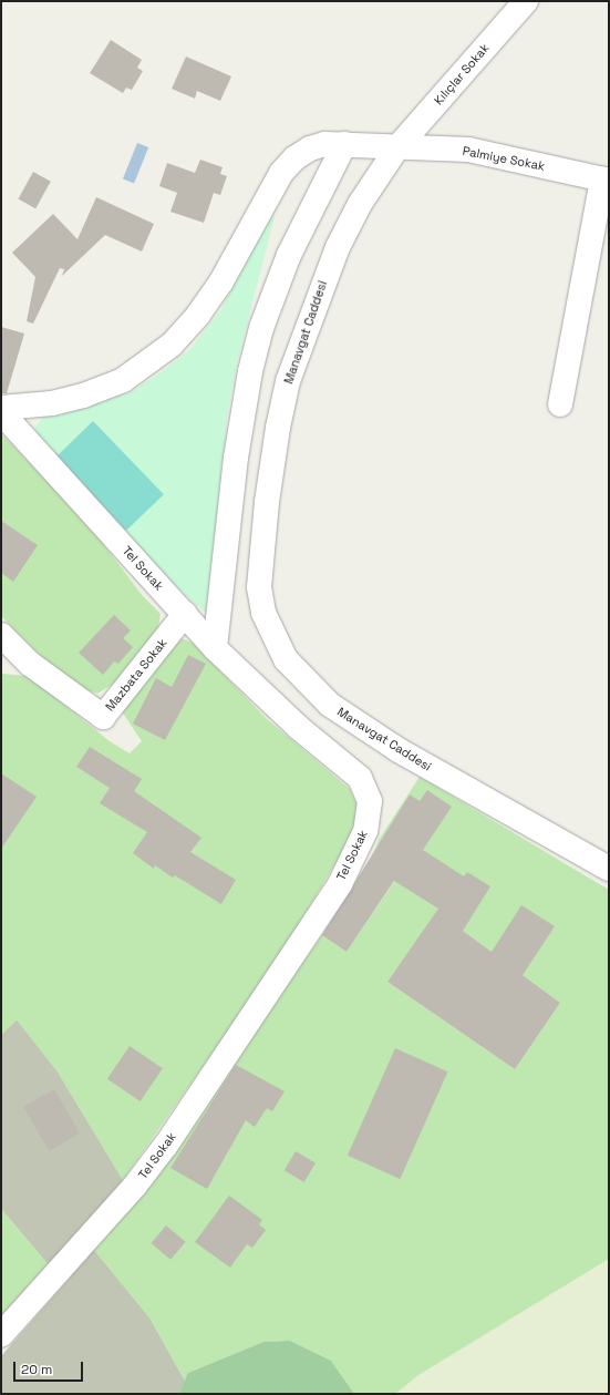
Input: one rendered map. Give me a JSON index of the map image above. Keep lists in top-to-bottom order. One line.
{"streets":{"street":["Kılıçlar Sokak","Palmiye Sokak","Manavgat Caddesi","Tel Sokak","Mazbata Sokak"]},"crossings":[["Kılıçlar Sokak","Palmiye Sokak"],["Kılıçlar Sokak","Manavgat Caddesi"],["Palmiye Sokak","Manavgat Caddesi"],["Tel Sokak","Mazbata Sokak"]],"scale_bar":"20 m"}
